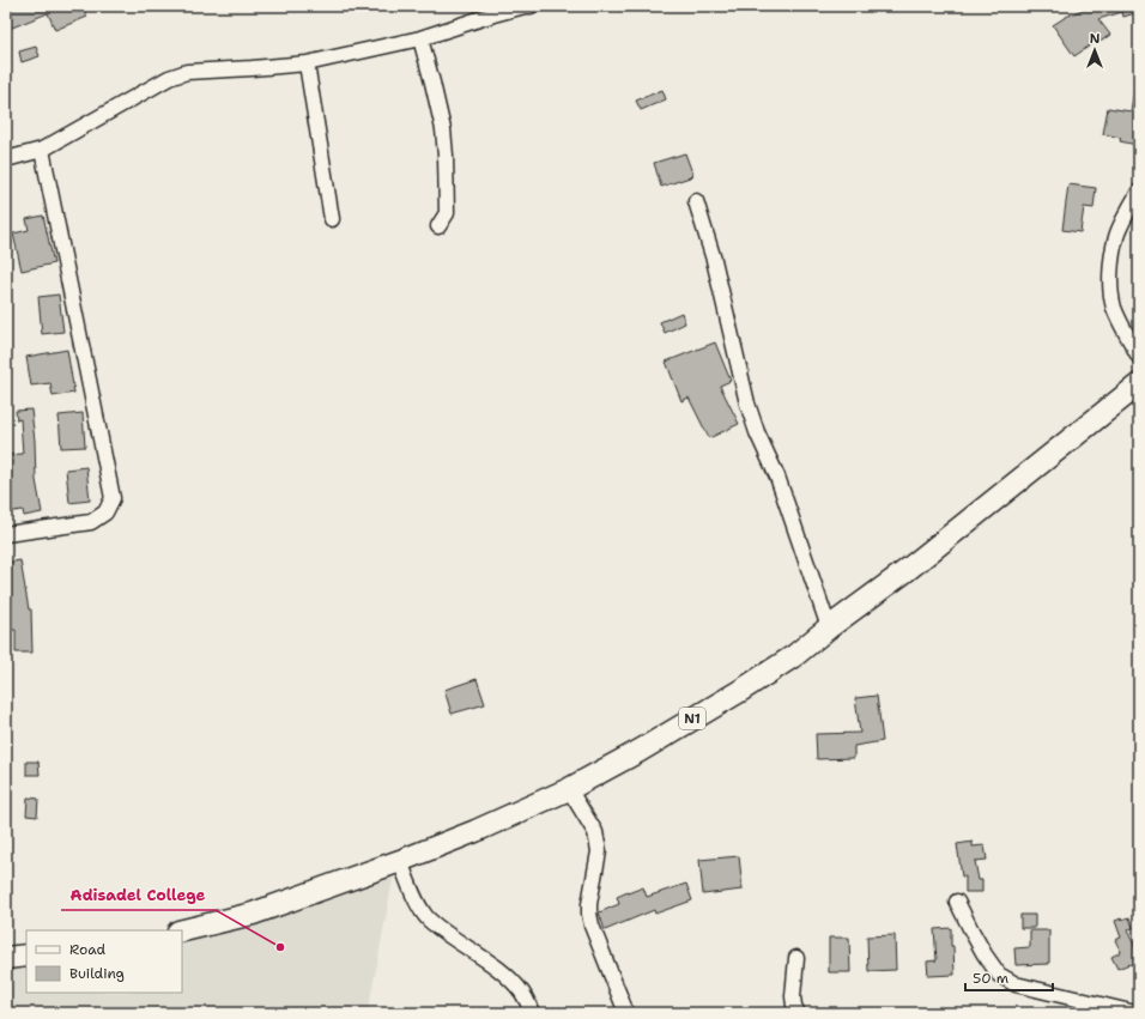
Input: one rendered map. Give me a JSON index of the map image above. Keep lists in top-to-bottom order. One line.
{"streets":{"highway":["N1"]},"places":["Adisadel College"],"legend":["Road","Building"],"scale_bar":"50 m","north":"top"}
